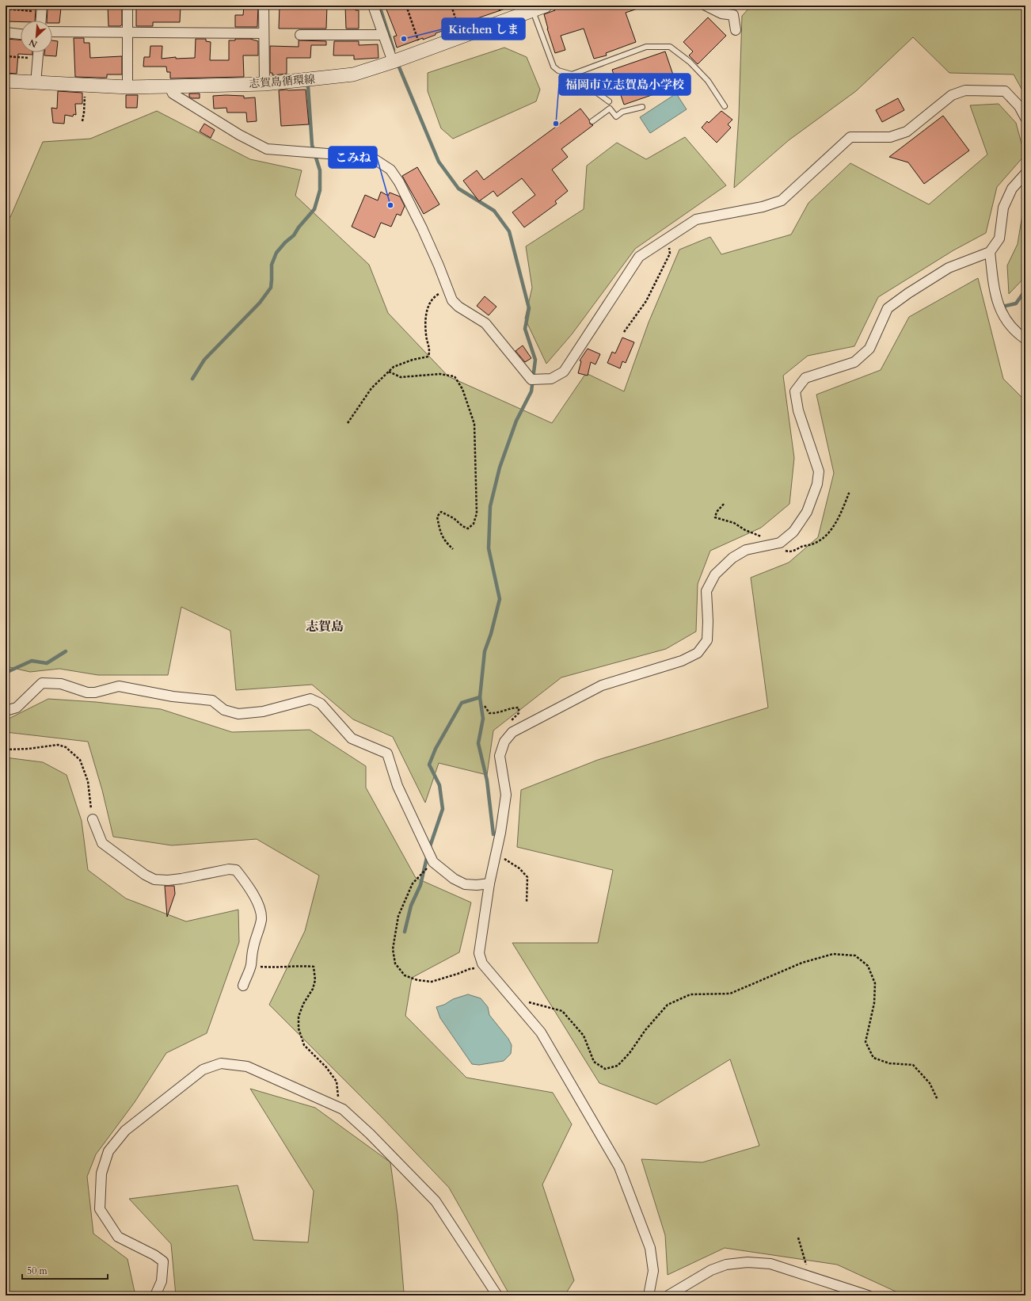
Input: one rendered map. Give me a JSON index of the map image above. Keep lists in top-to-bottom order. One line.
{"streets":{"main road":["志賀島循環線"]},"districts":["志賀島"],"places":["Kitchen しま","福岡市立志賀島小学校","こみね"],"scale_bar":"50 m","north":"bottom left"}
